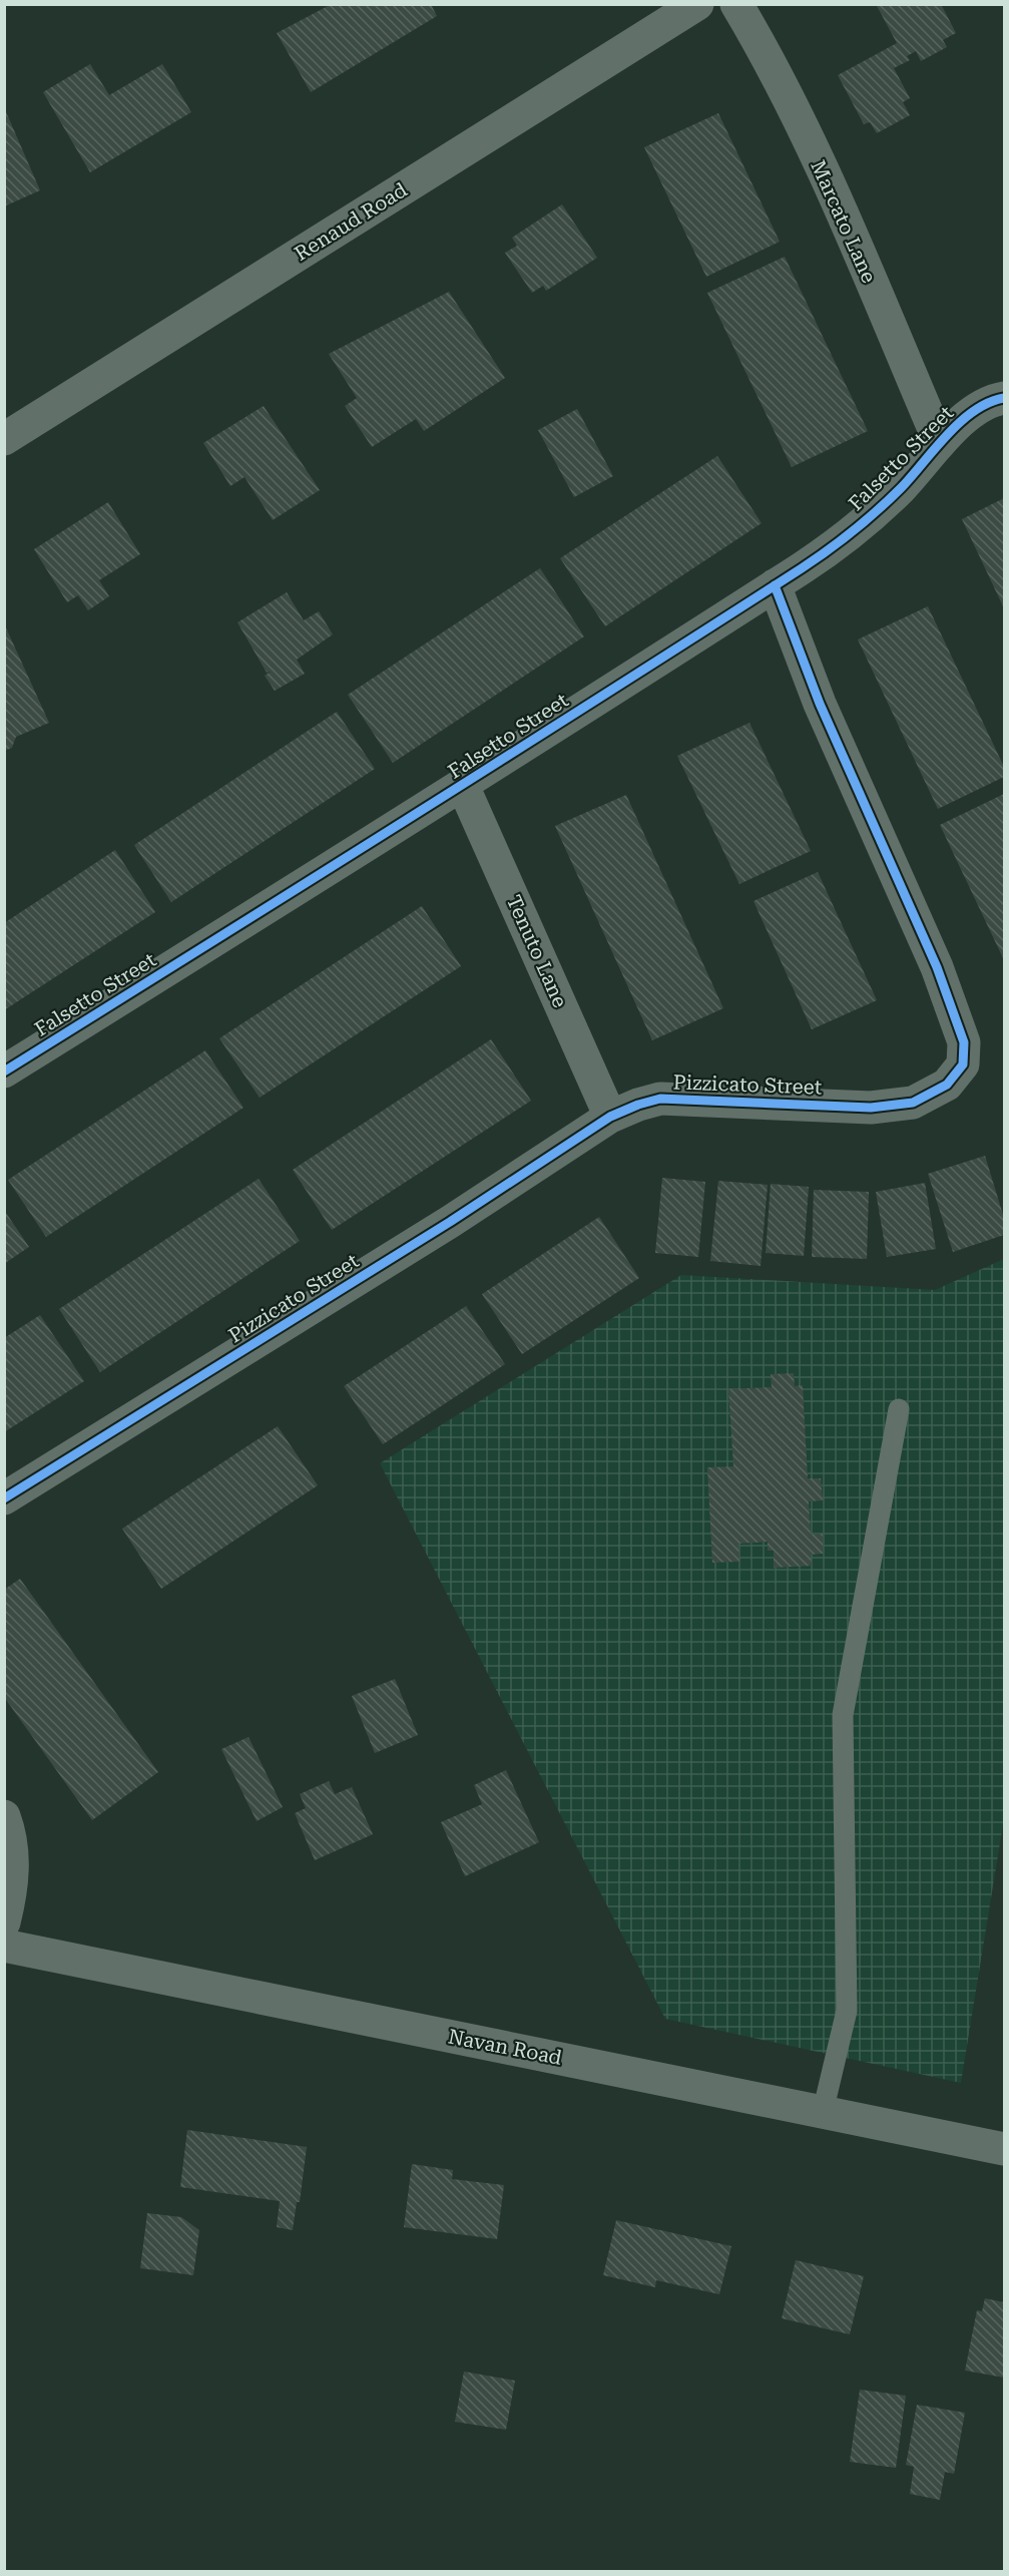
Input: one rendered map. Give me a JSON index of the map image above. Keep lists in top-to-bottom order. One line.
{"streets":{"street":["Renaud Road","Marcato Lane","Falsetto Street","Tenuto Lane","Pizzicato Street","Navan Road"]},"crossings":[["Marcato Lane","Falsetto Street"],["Falsetto Street","Tenuto Lane"],["Falsetto Street","Pizzicato Street"],["Tenuto Lane","Pizzicato Street"]]}
